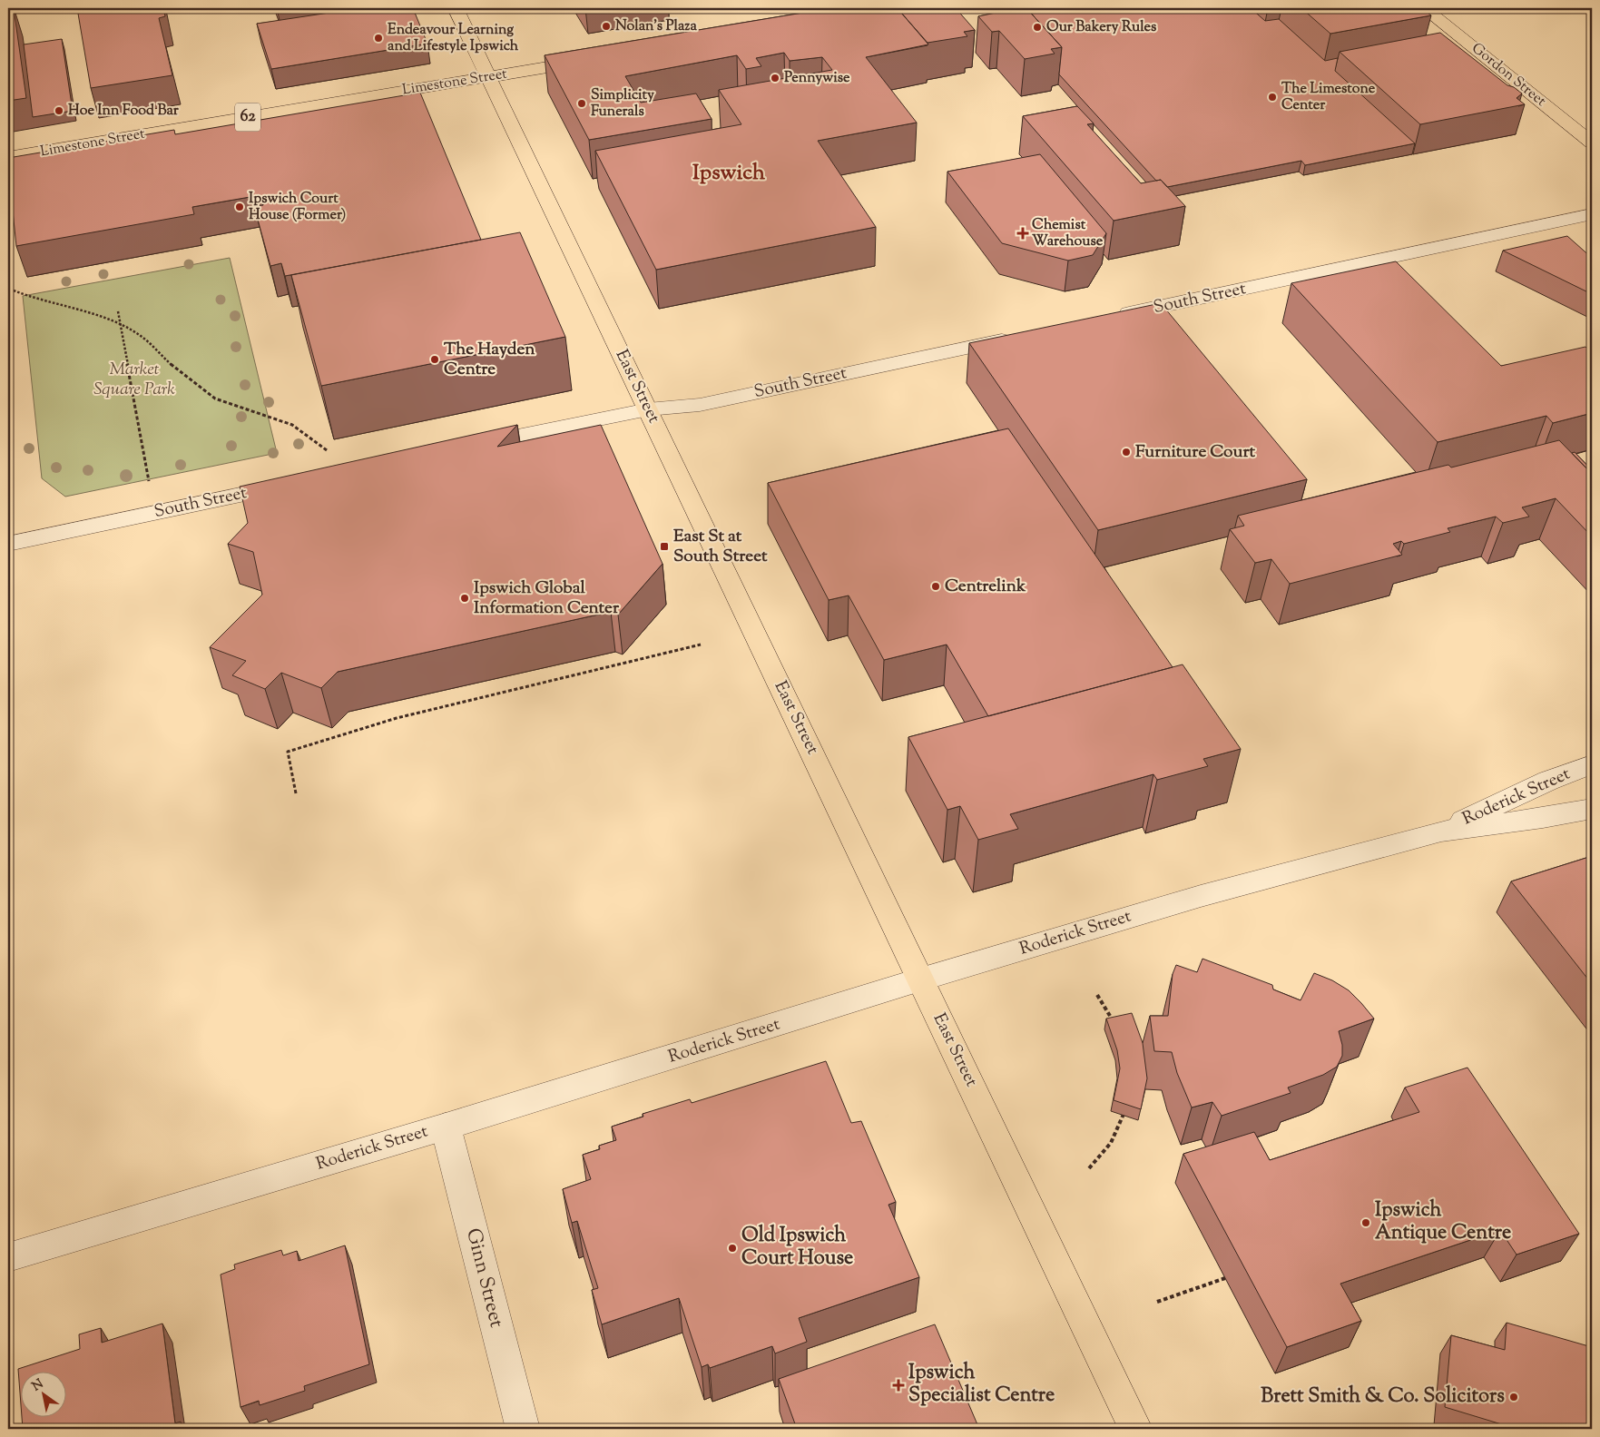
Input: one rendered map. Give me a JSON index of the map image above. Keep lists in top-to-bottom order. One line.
{"streets":{"main road":["Gordon Street","Limestone Street","62","East Street"],"street":["South Street","Roderick Street","Ginn Street"]},"crossings":[["Limestone Street","East Street"],["South Street","East Street"],["East Street","Roderick Street"],["Roderick Street","Ginn Street"]],"districts":["Ipswich"],"parks":["Market Square Park"],"places":{"other":["Nolan's Plaza","Our Bakery Rules","Endeavour Learning and Lifestyle Ipswich","Pennywise","The Limestone Center","Simplicity Funerals","Hoe Inn Food Bar","Ipswich Court House (Former)","The Hayden Centre","Furniture Court","Centrelink","Ipswich Global Information Center","Ipswich Antique Centre","Old Ipswich Court House","Brett Smith & Co. Solicitors"],"health":["Chemist Warehouse","Ipswich Specialist Centre"],"transit":["East St at South Street"]},"north":"top left"}
